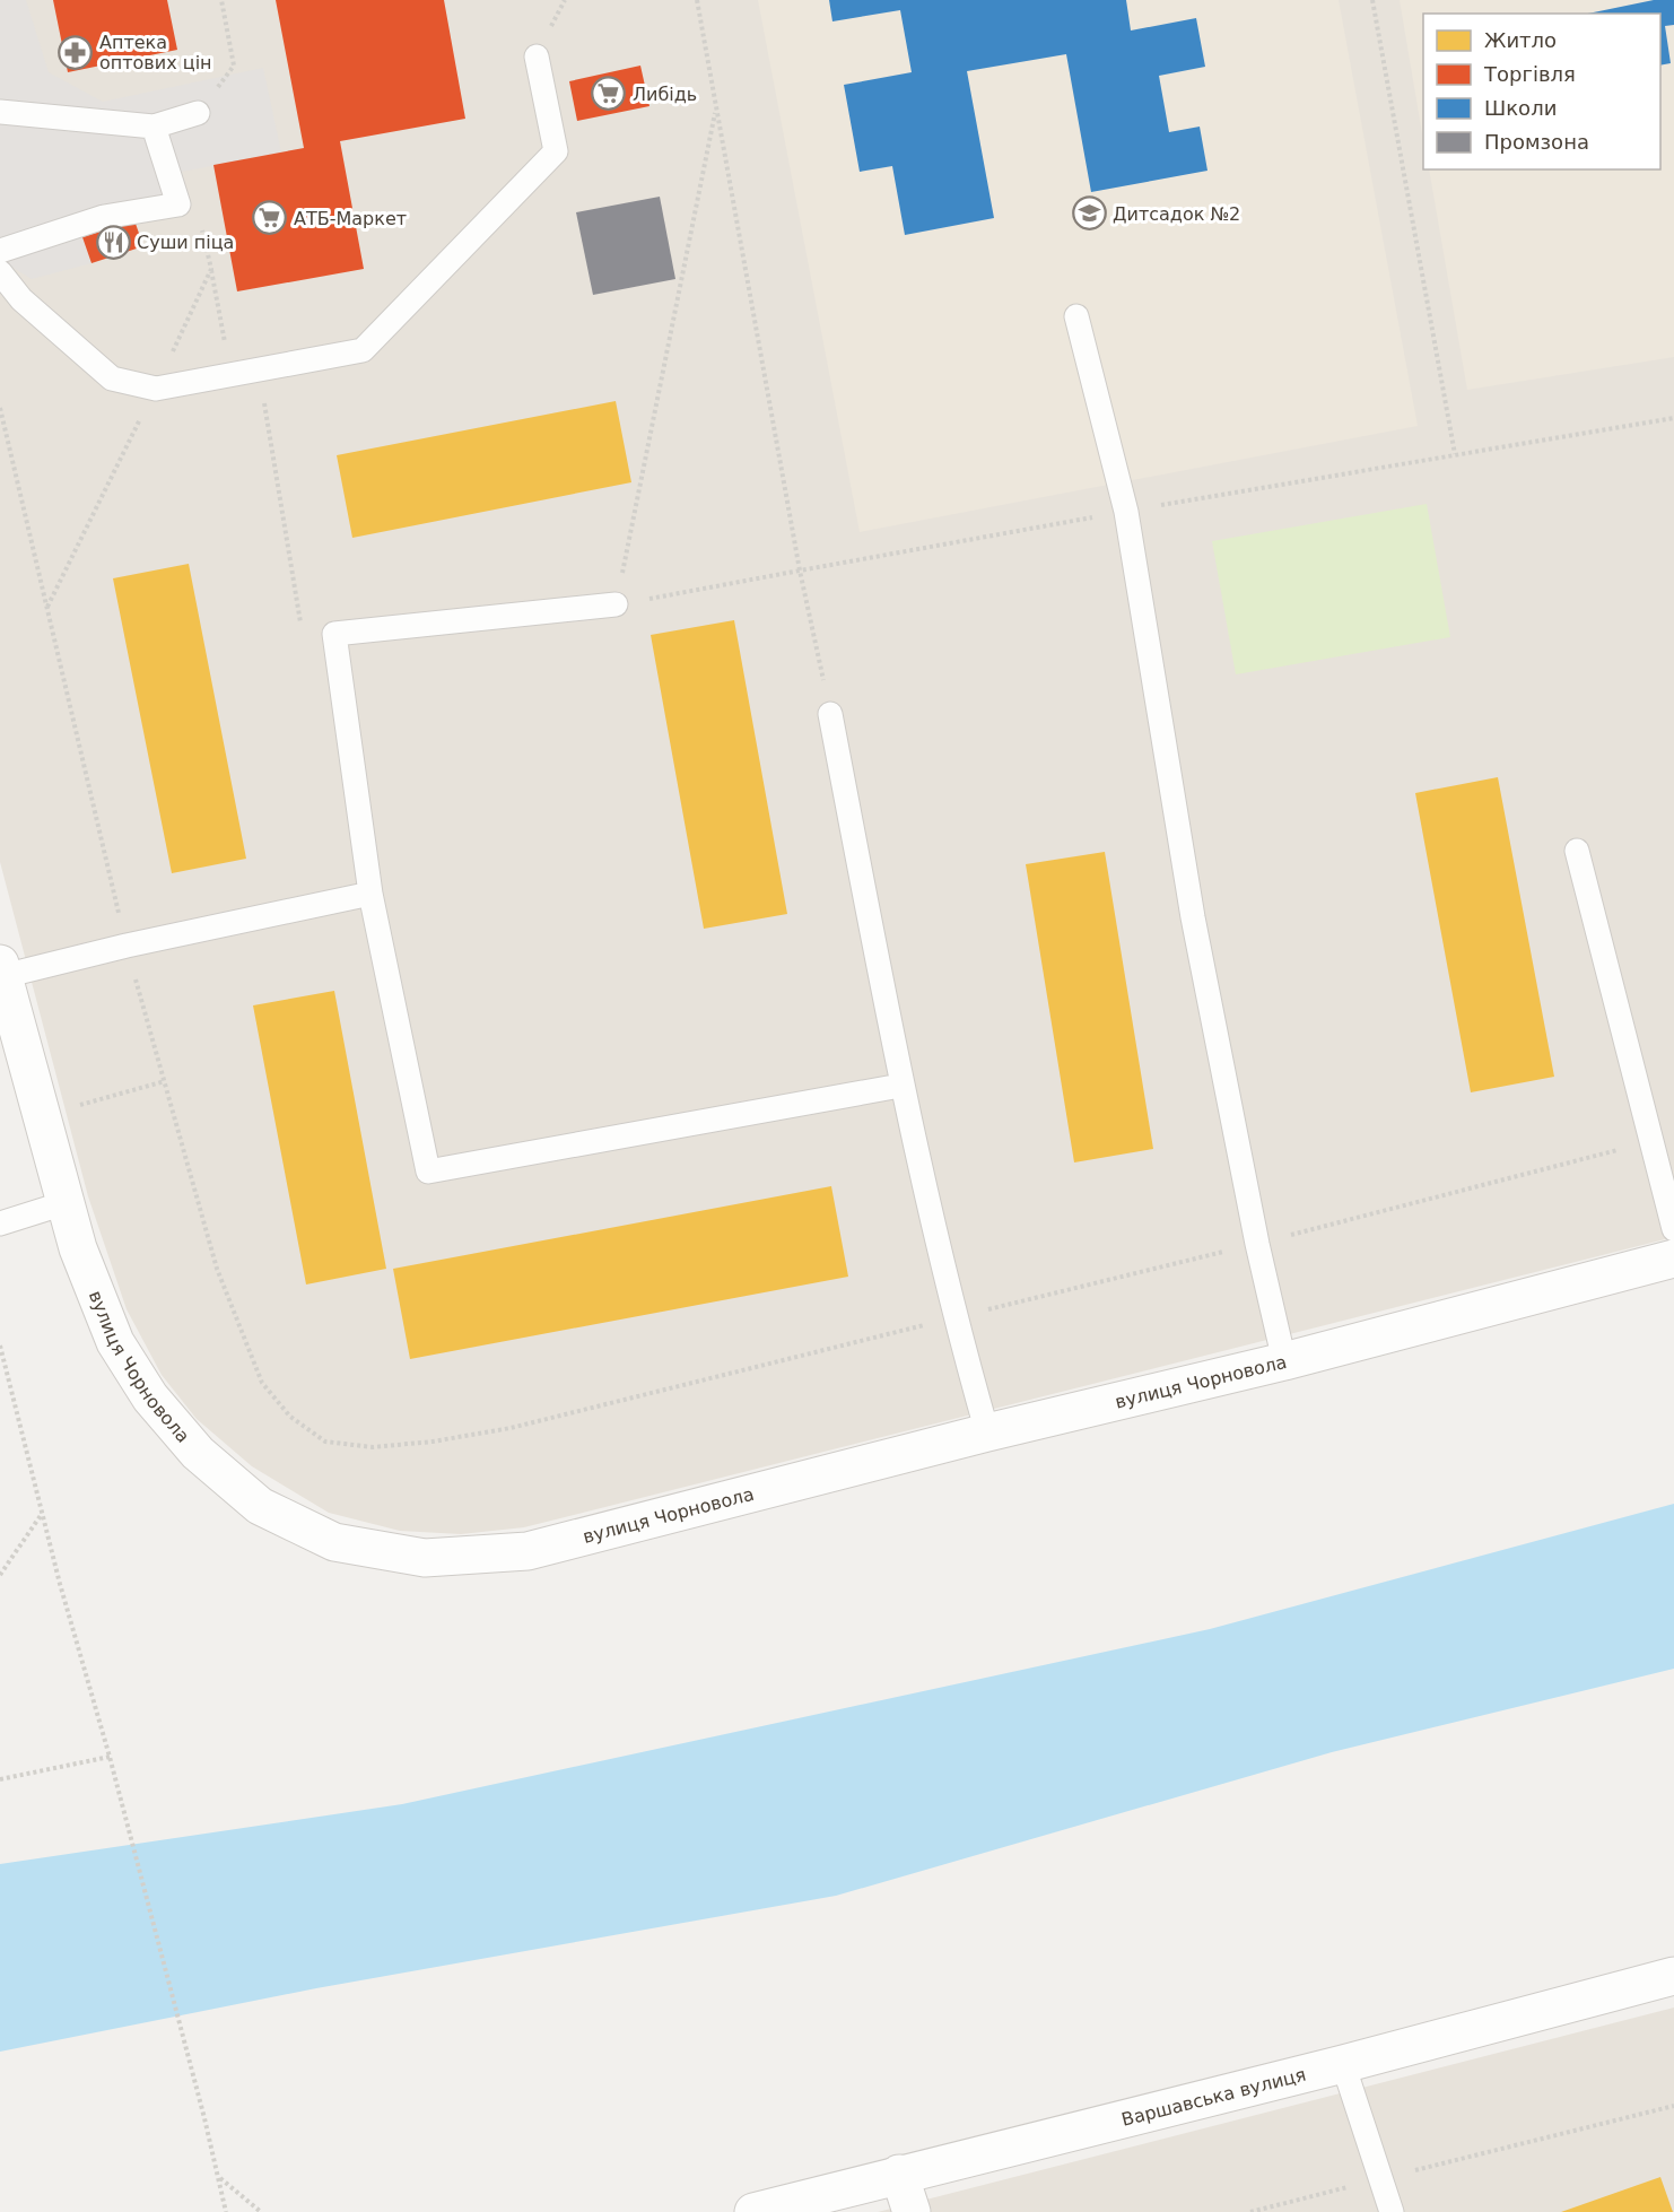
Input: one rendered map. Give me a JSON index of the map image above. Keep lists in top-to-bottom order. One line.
{"streets":{"street":["вулиця Чорновола","Варшавська вулиця"]},"places":{"pharmacy":["Аптека оптових цін"],"supermarket":["Либідь","АТБ-Маркет"],"school or university":["Дитсадок №2"],"restaurant":["Суши піца"]},"legend":["Житло","Торгівля","Школи","Промзона"]}
